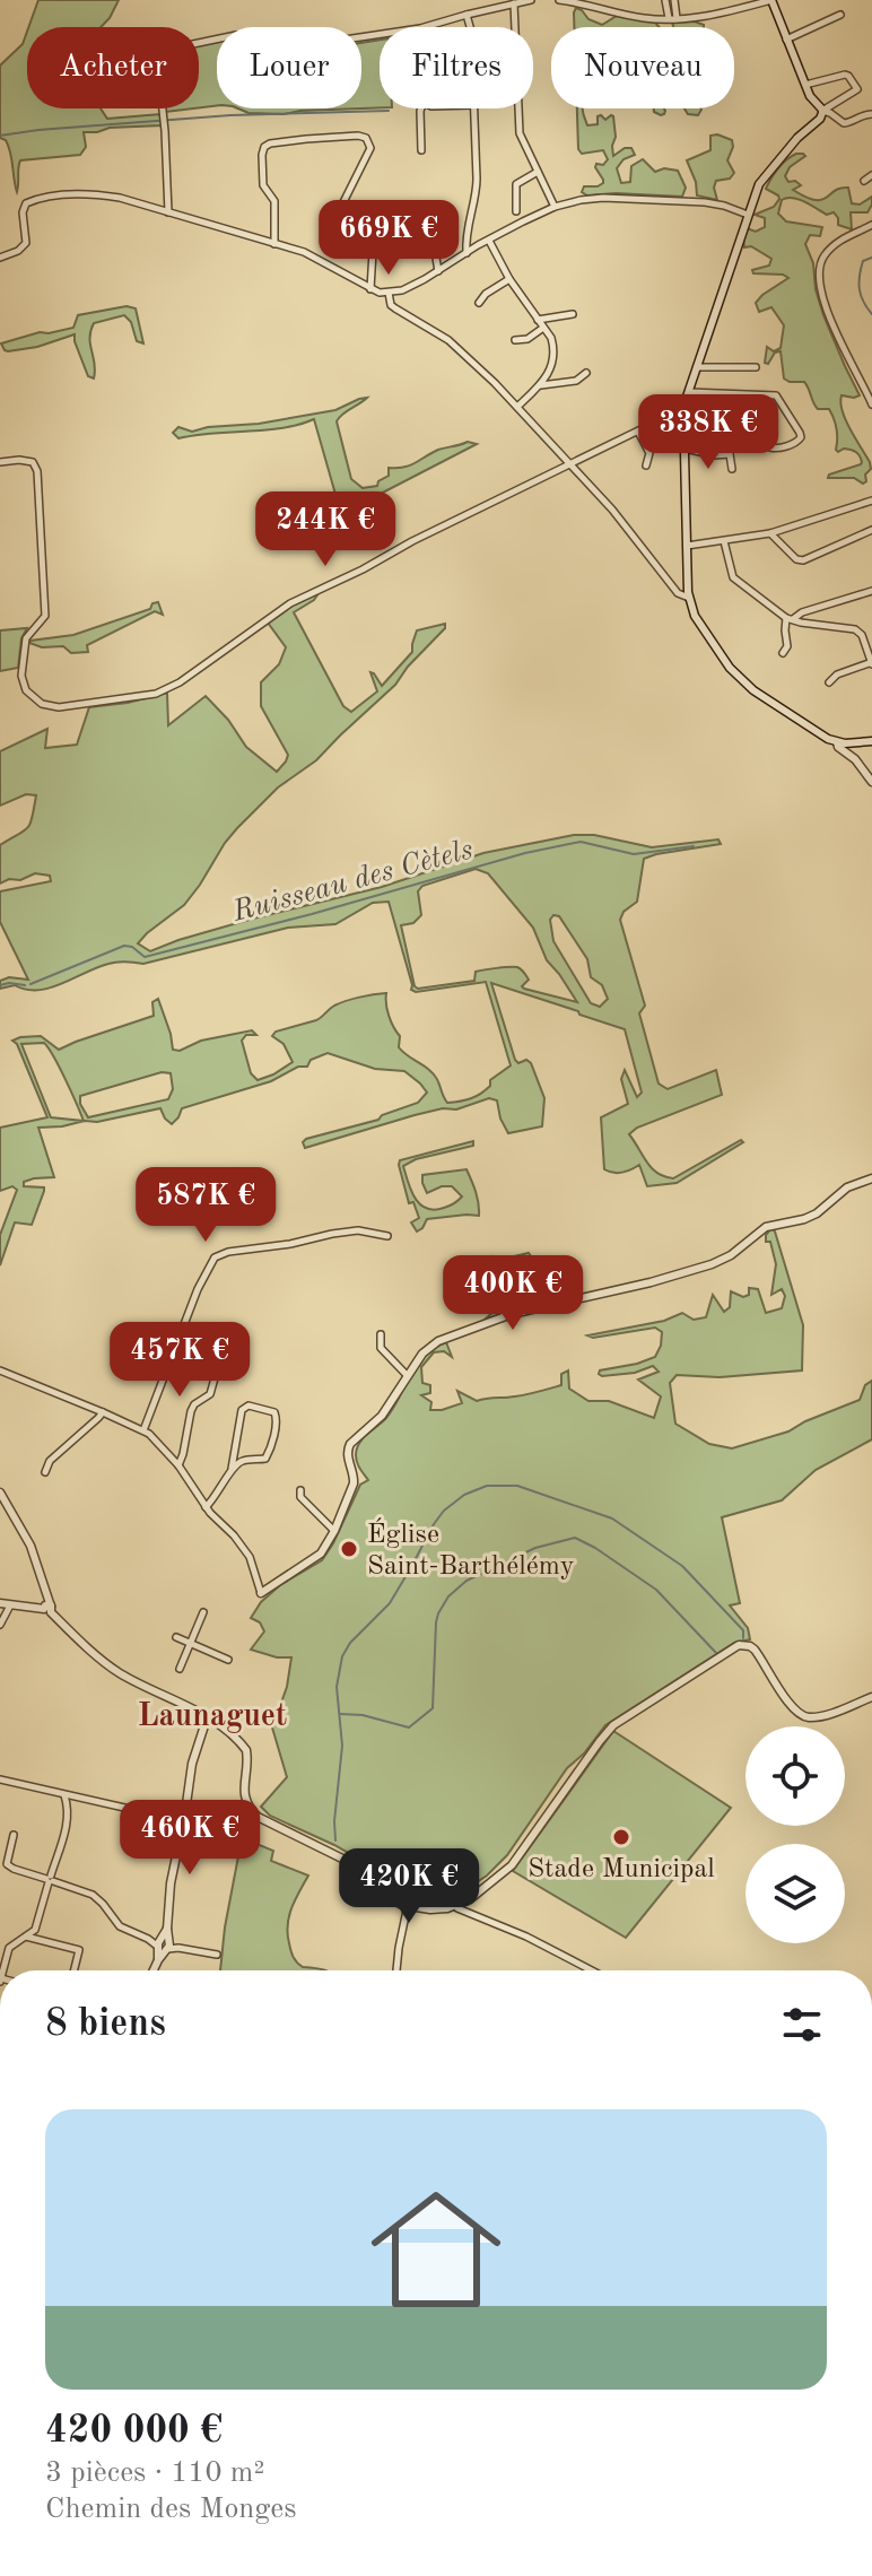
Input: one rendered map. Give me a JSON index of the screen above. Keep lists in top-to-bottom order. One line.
{"districts":["Launaguet"],"water":["Ruisseau des Cètels"],"places":["Église Saint-Barthélémy","Stade Municipal"],"page":{"chip":["Acheter","Louer","Filtres","Nouveau"],"price":["669K €","338K €","244K €","587K €","400K €","457K €","460K €","420K €"],"heading":"8 biens","list":[{"name":"420 000 €","note":"3 pièces · 110 m² · Chemin des Monges"}]}}
